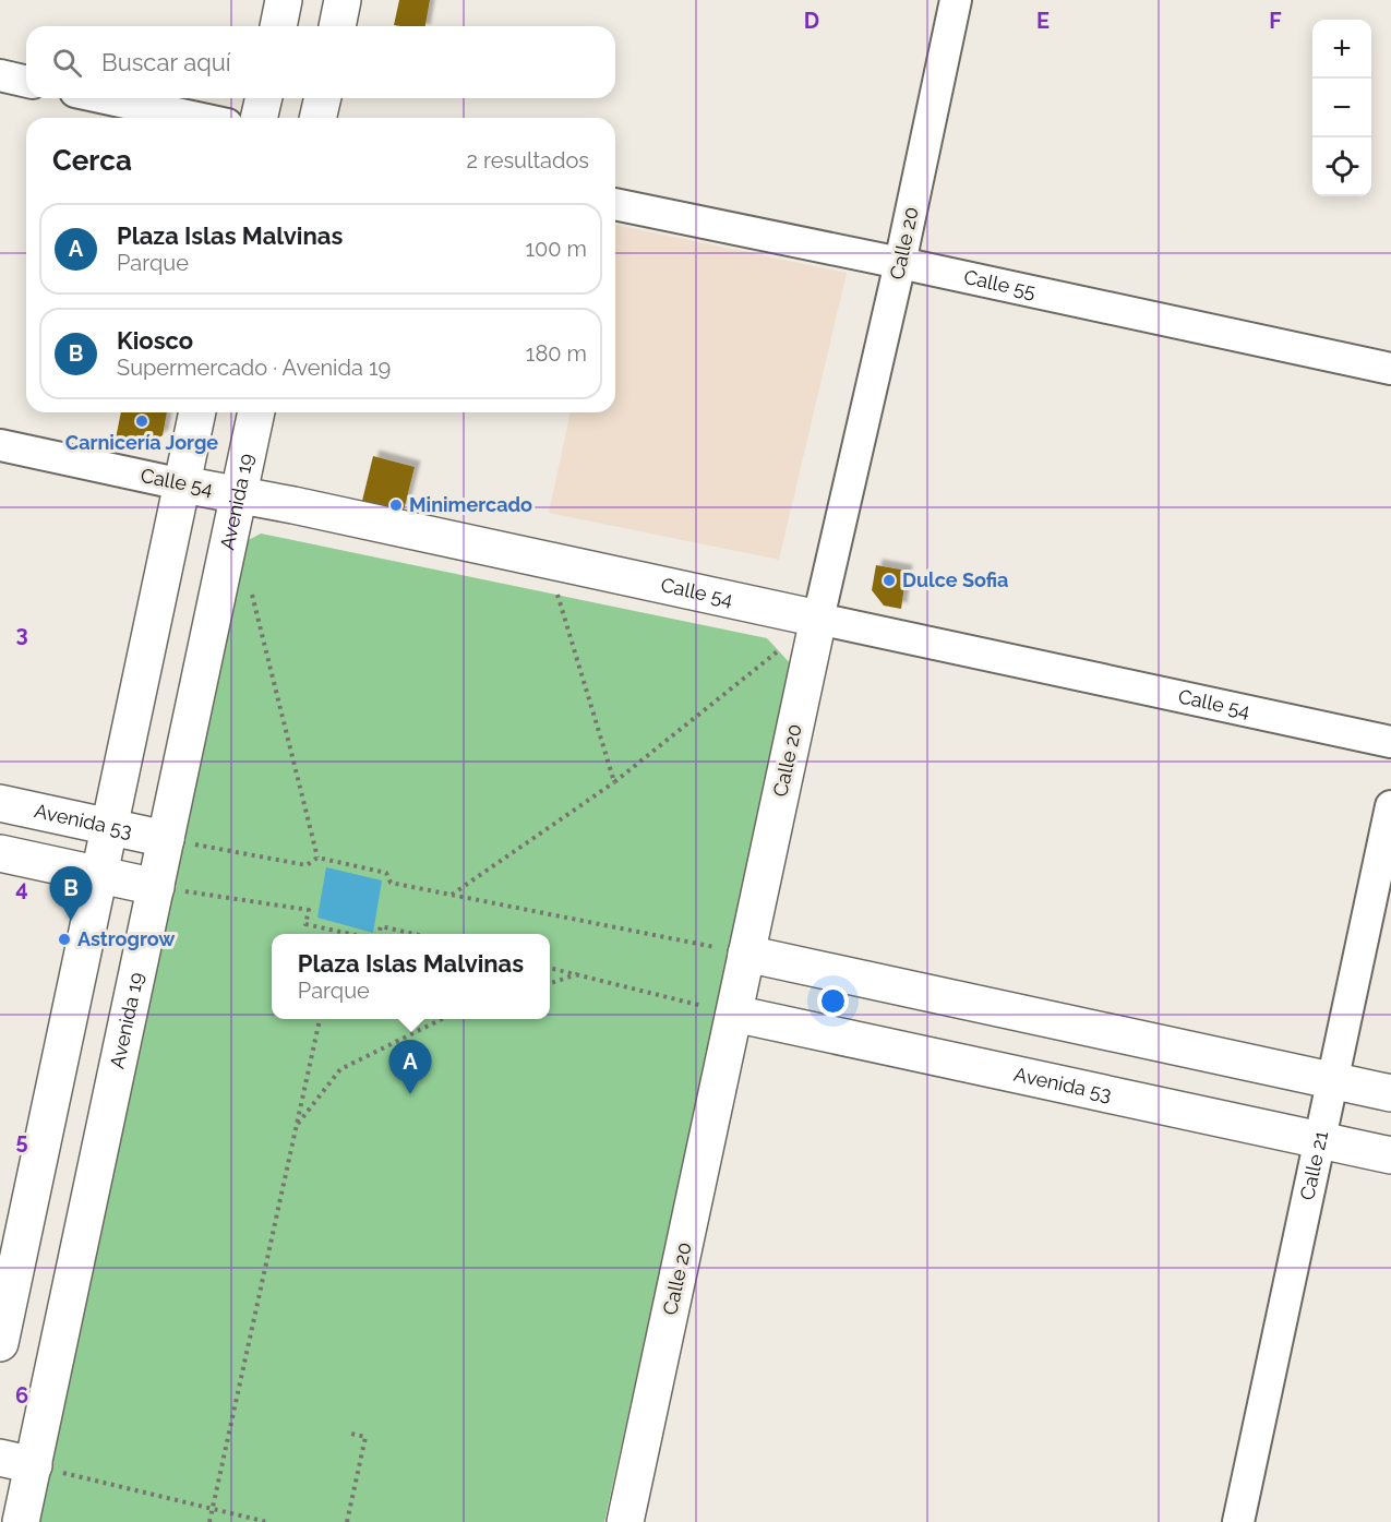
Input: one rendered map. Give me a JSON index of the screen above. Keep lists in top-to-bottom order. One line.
{"streets":{"street":["Calle 20","Calle 55","Calle 54","Avenida 19","Avenida 53","Calle 21"]},"crossings":[["Calle 20","Calle 55"],["Calle 20","Calle 54"],["Calle 20","Avenida 53"],["Calle 54","Avenida 19"],["Avenida 19","Avenida 53"],["Avenida 53","Calle 21"]],"places":["Carnicería Jorge","Minimercado","Dulce Sofia","Astrogrow"],"page":{"map_buttons":["+","−"],"search":"Buscar aquí","heading":["Cerca","2 resultados"],"list":[{"mark":"A","name":"Plaza Islas Malvinas","note":"Parque","value":"100 m"},{"mark":"B","name":"Kiosco","note":"Supermercado · Avenida 19","value":"180 m"}],"pins":["B","A"],"popup":["Plaza Islas Malvinas","Parque"]},"grid":{"columns":["D","E","F"],"rows":["3","4","5","6"]}}
